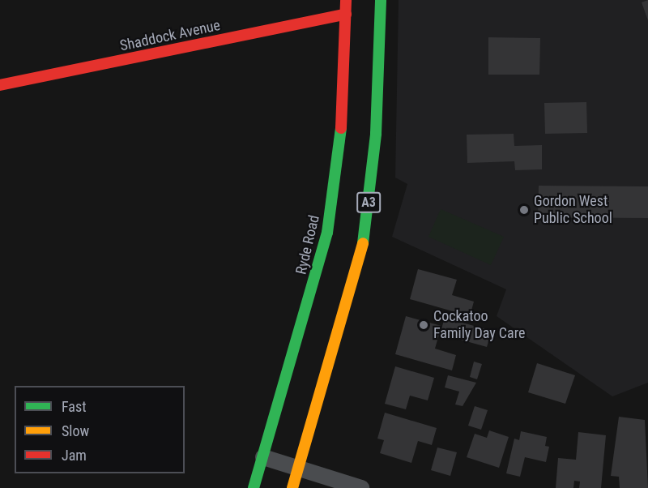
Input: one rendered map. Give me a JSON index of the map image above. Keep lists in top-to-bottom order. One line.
{"streets":{"main road":["Shaddock Avenue","A3","Ryde Road"]},"crossings":[["Shaddock Avenue","Ryde Road"]],"places":["Gordon West Public School","Cockatoo Family Day Care"],"legend":["Fast","Slow","Jam"]}
